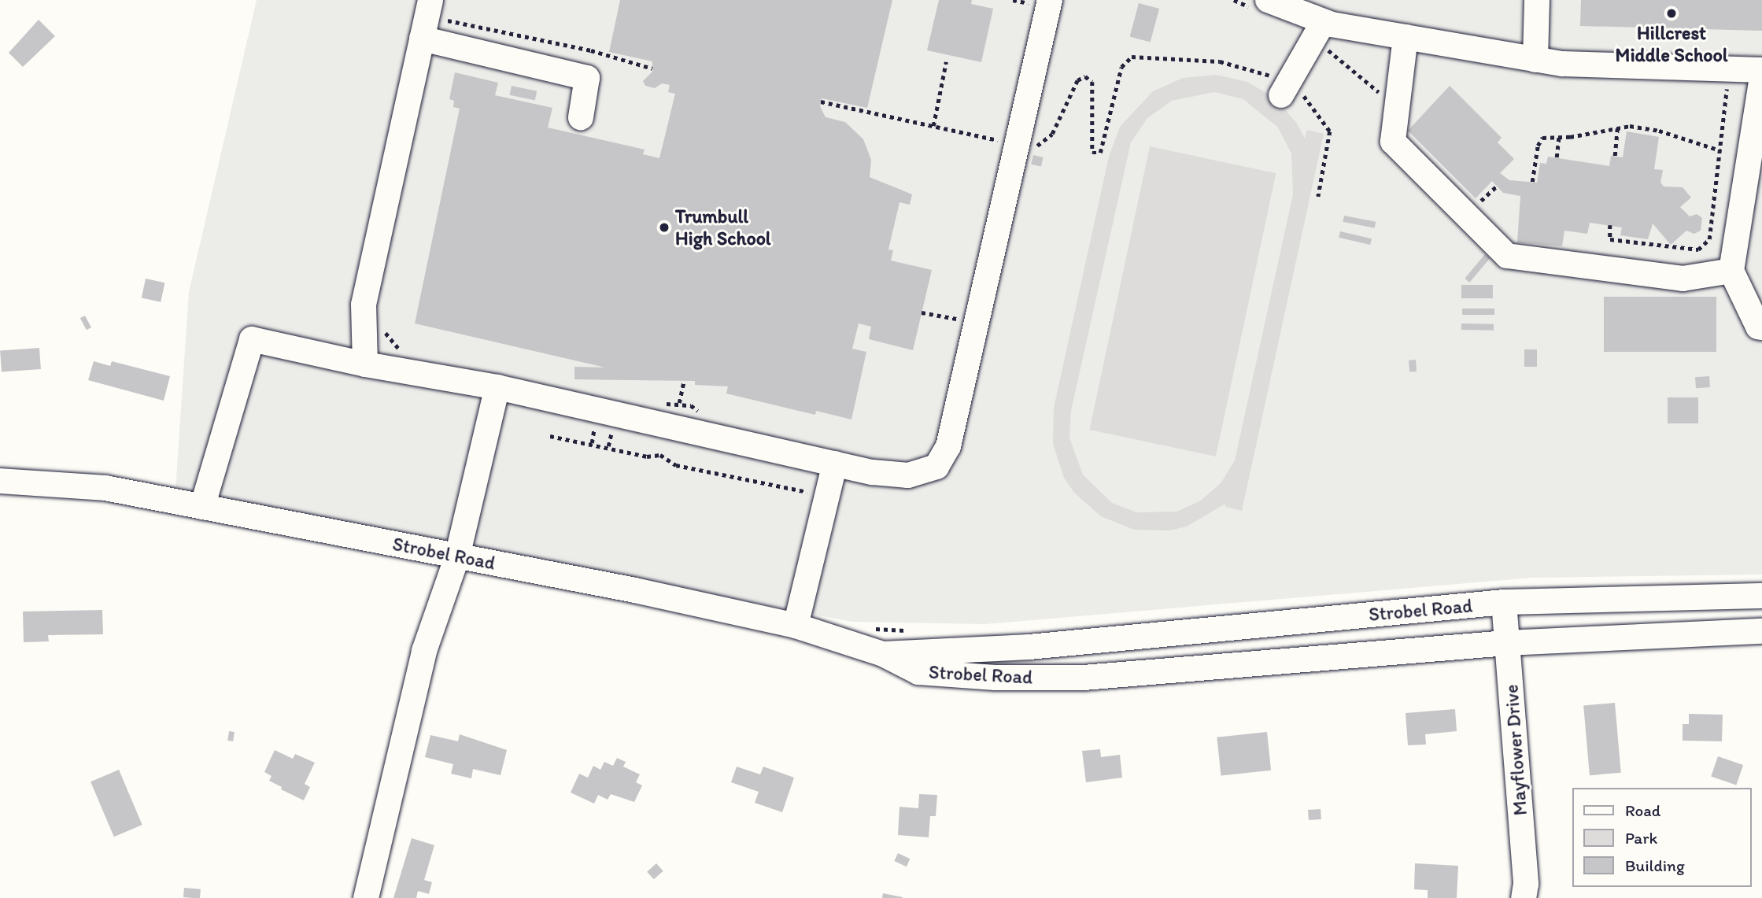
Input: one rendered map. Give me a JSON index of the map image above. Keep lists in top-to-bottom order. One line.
{"streets":{"street":["Strobel Road","Mayflower Drive"]},"crossings":[["Strobel Road","Mayflower Drive"]],"places":["Hillcrest Middle School","Trumbull High School"],"legend":["Road","Park","Building"]}
